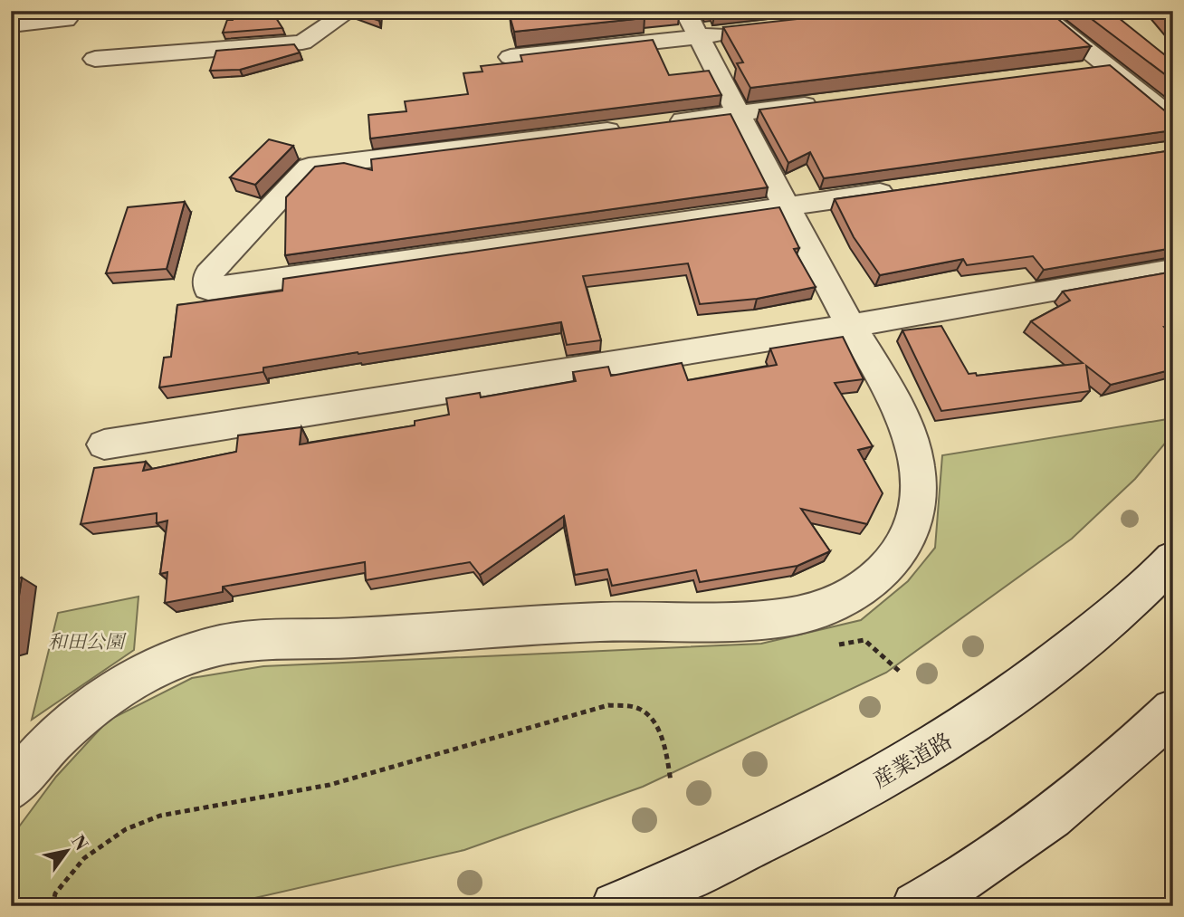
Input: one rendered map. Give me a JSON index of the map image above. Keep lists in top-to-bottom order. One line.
{"streets":{"street":["産業道路"]},"parks":["和田公園"],"north":"top right"}
